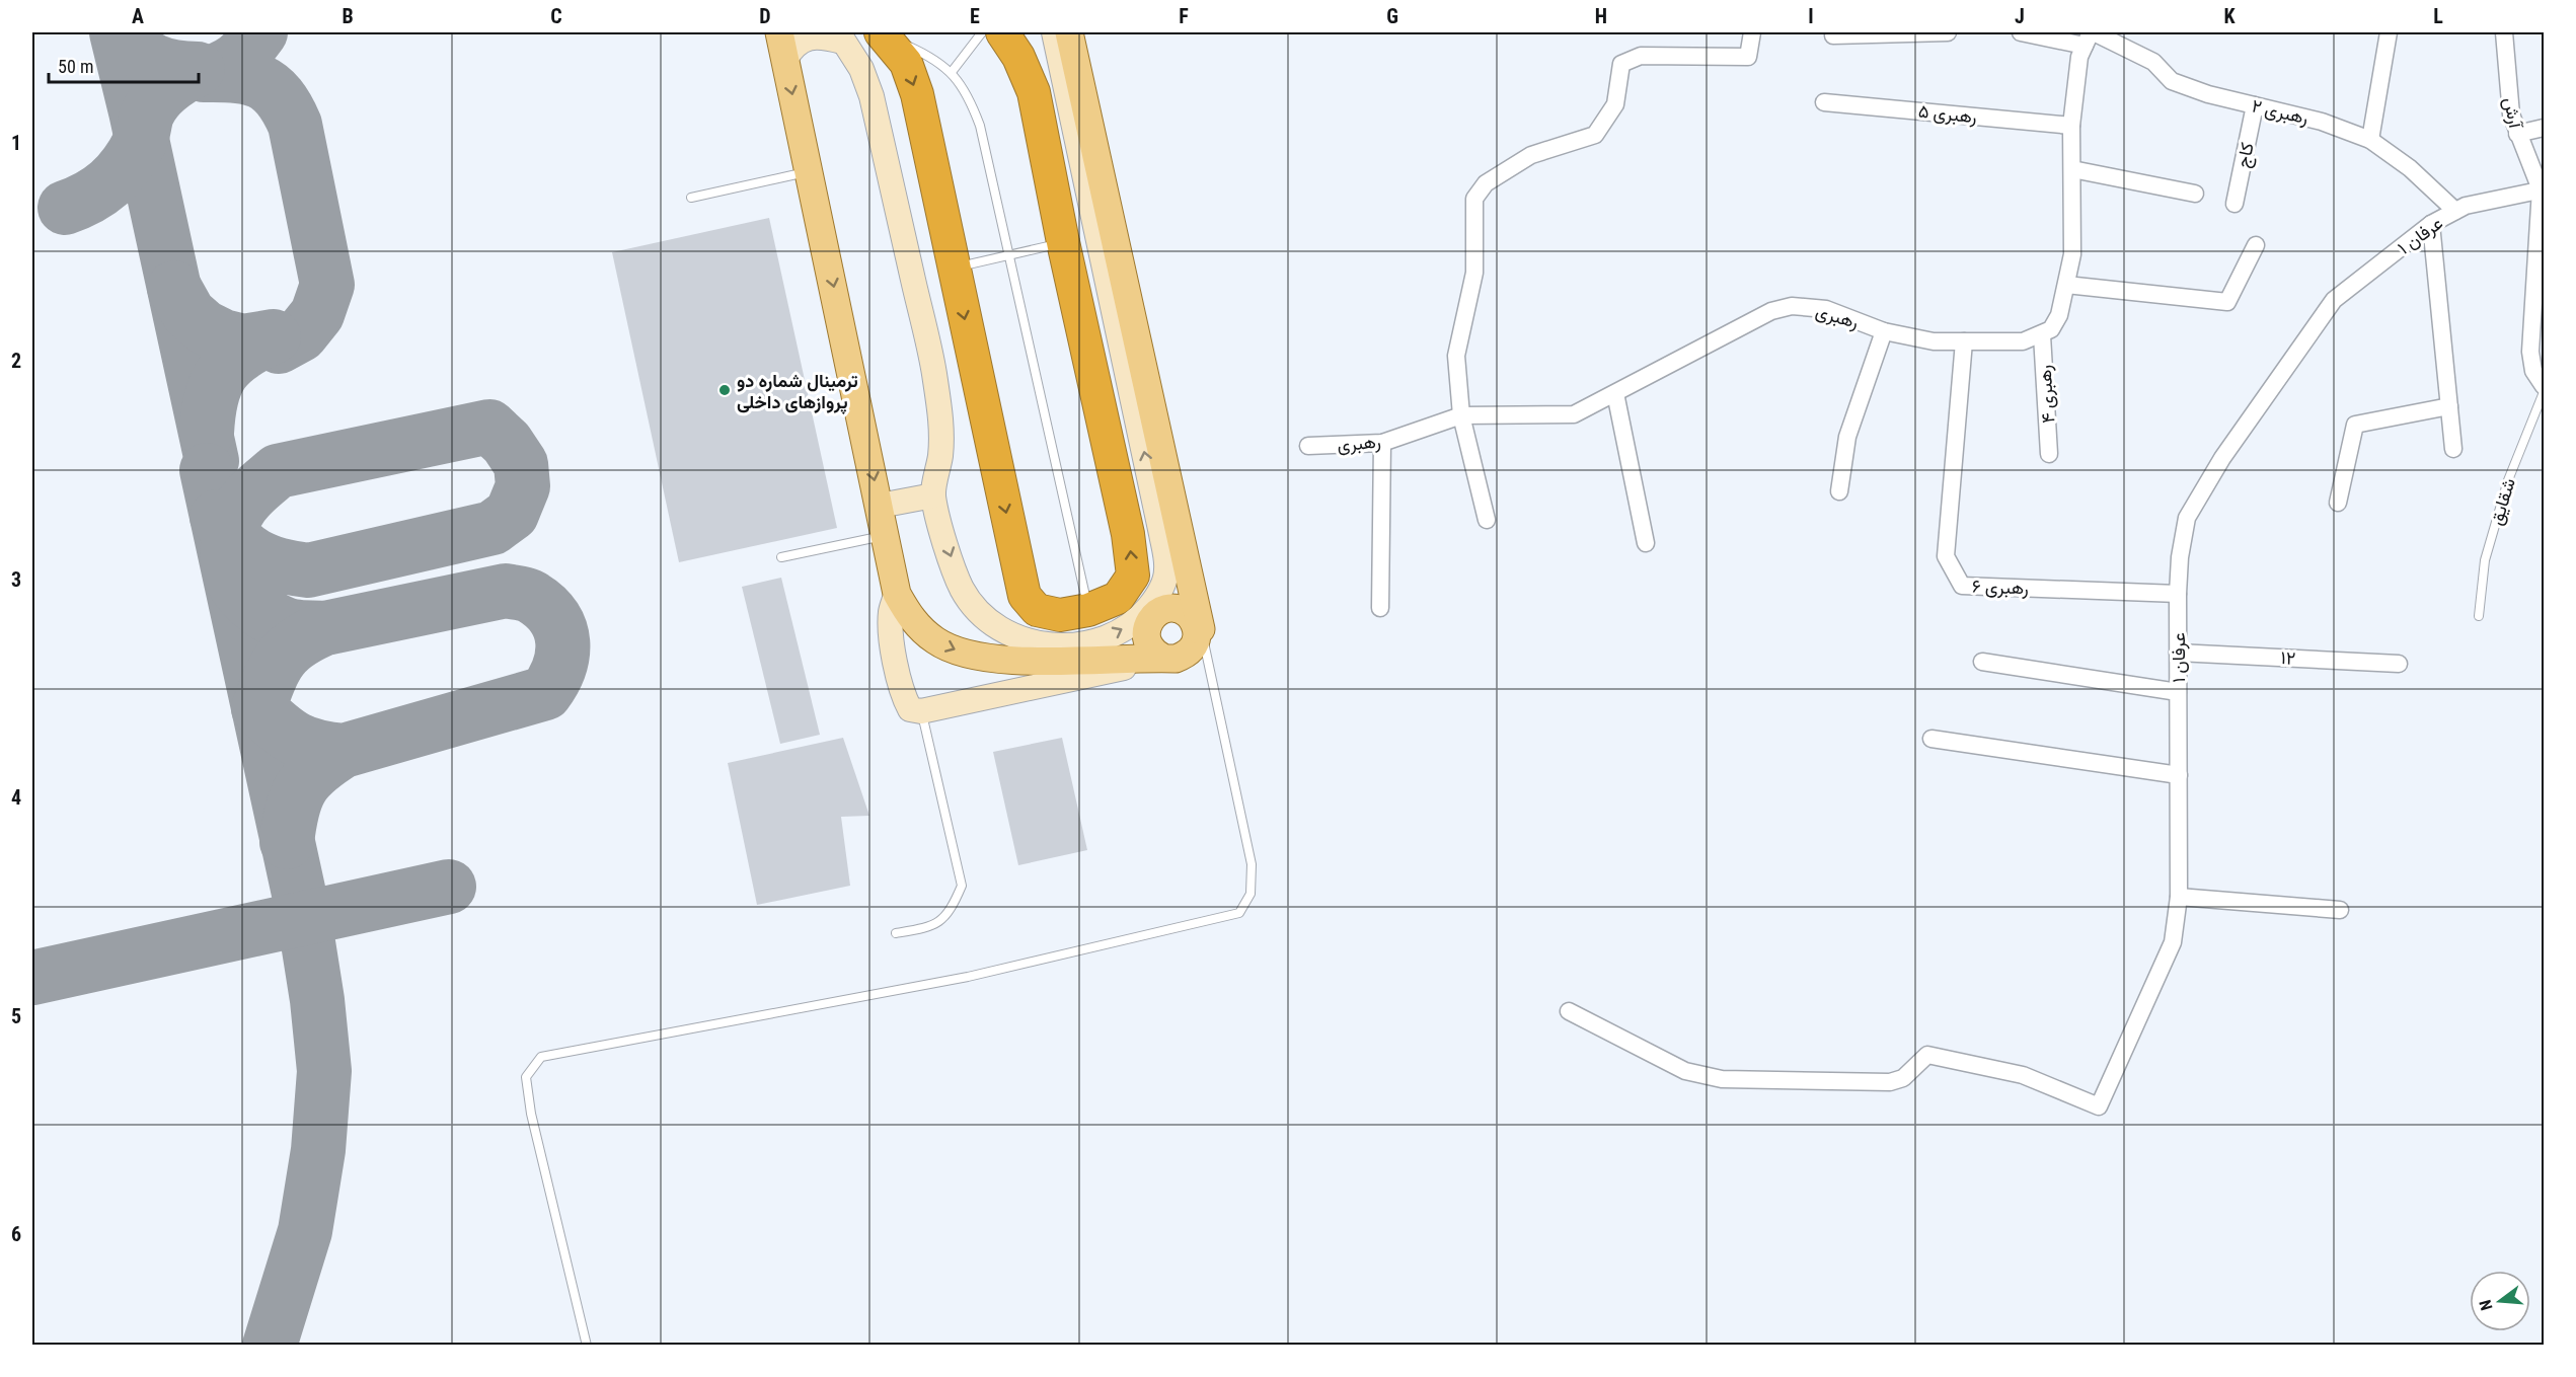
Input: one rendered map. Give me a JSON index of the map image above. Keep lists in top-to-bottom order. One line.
{"streets":{"street":["رهبری ۲","آرش","رهبری ۵","کاج","عرفان ۱","رهبری","رهبری ۴","رهبری ۶","۱۲"],"lane":["شقایق"]},"crossings":[["رهبری ۲","کاج"],["رهبری ۲","عرفان ۱"],["آرش","عرفان ۱"],["عرفان ۱","رهبری ۶"],["عرفان ۱","۱۲"],["رهبری","رهبری ۴"],["رهبری","رهبری ۶"]],"places":["ترمینال شماره دو پروازهای داخلی"],"scale_bar":"50 m","north":"left","grid":{"columns":["A","B","C","D","E","F","G","H","I","J","K","L"],"rows":["1","2","3","4","5","6"]}}
